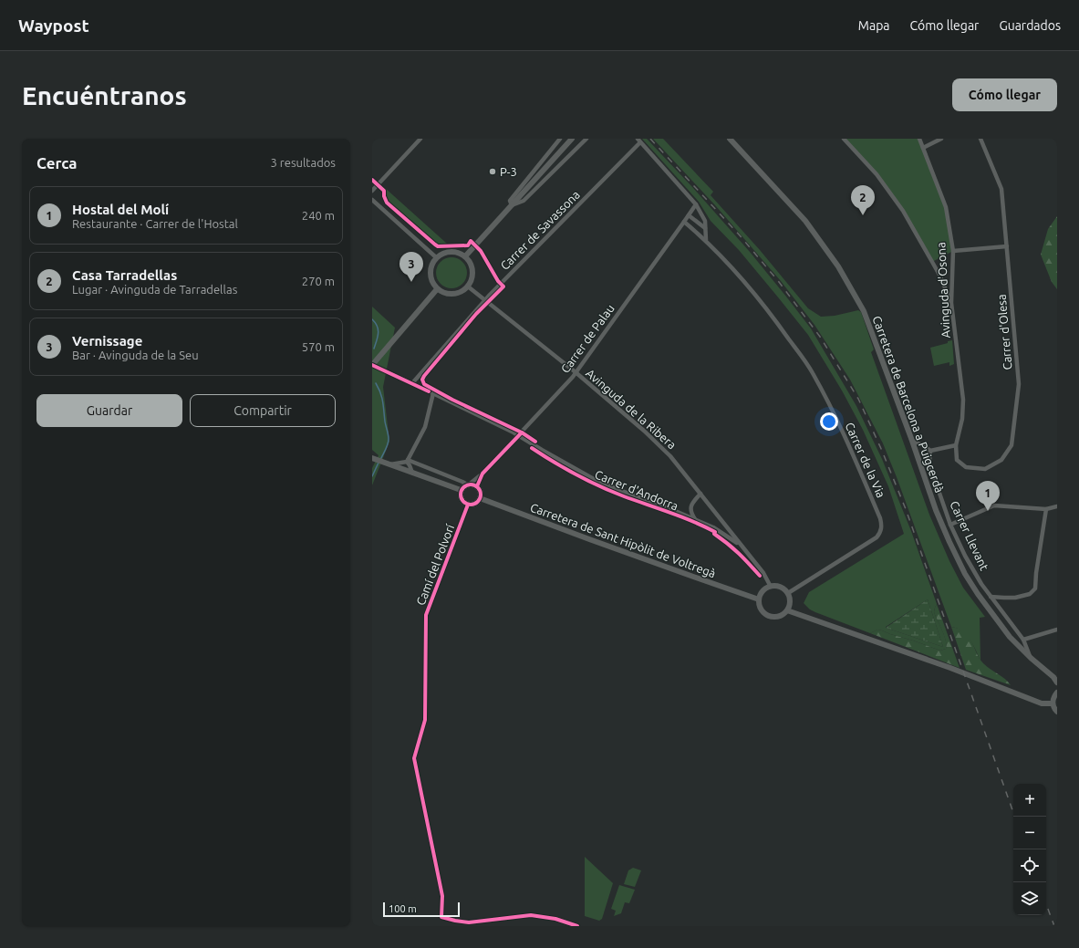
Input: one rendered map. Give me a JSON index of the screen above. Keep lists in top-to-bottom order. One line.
{"streets":{"street":["Carrer de Savassona","Avinguda d'Osona","Carrer d'Olesa","Carrer de Palau","Carretera de Barcelona a Puigcerdà","Avinguda de la Ribera","Carrer de la Via","Carrer d'Andorra","Carrer Llevant","Carretera de Sant Hipòlit de Voltregà","Camí del Polvorí"]},"crossings":[["Carrer de Savassona","Avinguda de la Ribera"],["Carrer de Savassona","Carrer d'Andorra"],["Avinguda d'Osona","Carrer d'Olesa"],["Carrer de Palau","Avinguda de la Ribera"],["Carrer de Palau","Carrer de la Via"],["Carrer de Palau","Carrer d'Andorra"],["Carrer de Palau","Carretera de Sant Hipòlit de Voltregà"],["Carrer de Palau","Camí del Polvorí"],["Carretera de Barcelona a Puigcerdà","Carrer Llevant"],["Avinguda de la Ribera","Carrer de la Via"],["Avinguda de la Ribera","Carrer d'Andorra"],["Avinguda de la Ribera","Carretera de Sant Hipòlit de Voltregà"],["Carrer de la Via","Carretera de Sant Hipòlit de Voltregà"],["Carretera de Sant Hipòlit de Voltregà","Camí del Polvorí"]],"places":["P-3"],"scale_bar":"100 m","page":{"header":"Waypost","nav":["Mapa","Cómo llegar","Guardados"],"buttons":["Cómo llegar",["Guardar","Compartir"]],"title":"Encuéntranos","heading":["Cerca","3 resultados"],"pins":["2","3","1"],"list":[{"mark":"1","name":"Hostal del Molí","note":"Restaurante · Carrer de l'Hostal","value":"240 m"},{"mark":"2","name":"Casa Tarradellas","note":"Lugar · Avinguda de Tarradellas","value":"270 m"},{"mark":"3","name":"Vernissage","note":"Bar · Avinguda de la Seu","value":"570 m"}],"map_buttons":["+","−"],"scale":"100 m"}}
